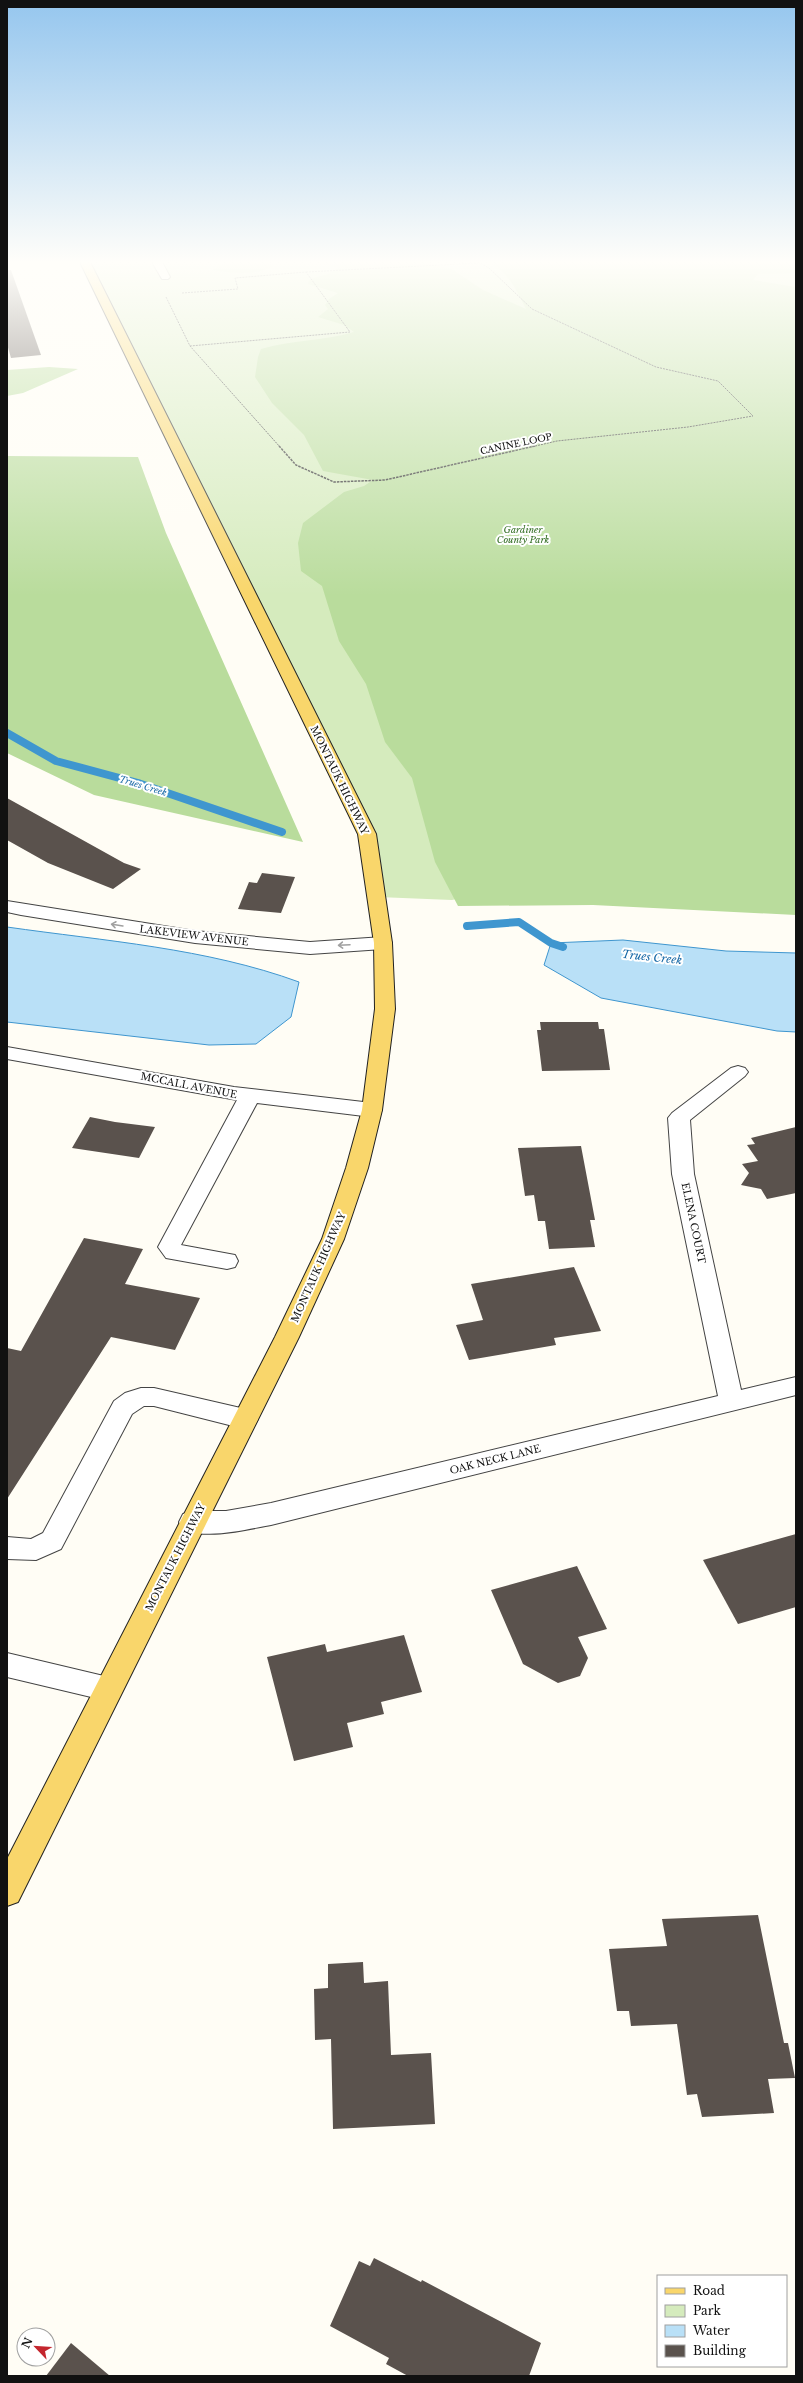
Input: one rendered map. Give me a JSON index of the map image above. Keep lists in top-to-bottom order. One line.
{"streets":{"main road":["MONTAUK HIGHWAY"],"street":["LAKEVIEW AVENUE","MCCALL AVENUE","ELENA COURT","OAK NECK LANE"],"path":["CANINE LOOP"]},"crossings":[["MONTAUK HIGHWAY","LAKEVIEW AVENUE"],["MONTAUK HIGHWAY","MCCALL AVENUE"],["MONTAUK HIGHWAY","OAK NECK LANE"],["ELENA COURT","OAK NECK LANE"]],"one_way":["LAKEVIEW AVENUE"],"water":["Trues Creek"],"parks":["Gardiner County Park"],"legend":["Road","Park","Water","Building"],"north":"top left"}
